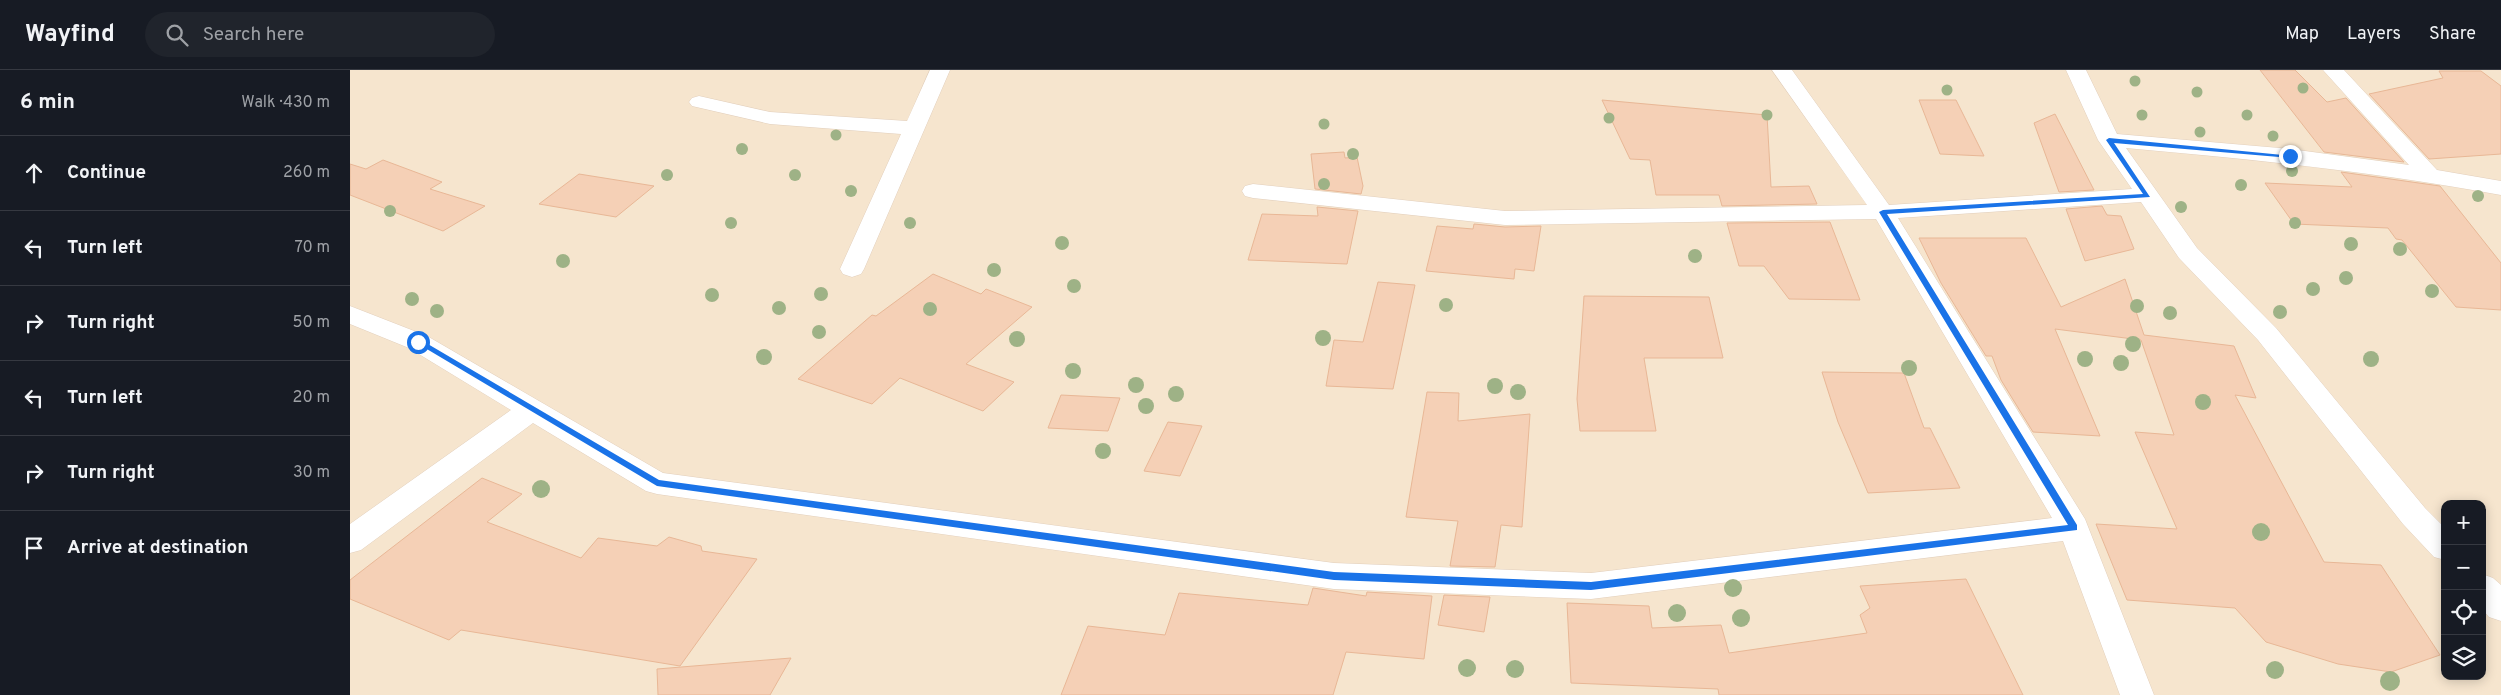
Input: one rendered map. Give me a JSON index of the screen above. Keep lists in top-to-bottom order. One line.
{"page":{"header":"Wayfind","search":"Search here","nav":["Map","Layers","Share"],"heading":["6 min","Walk · 430 m"],"list":[["Continue","260 m"],["Turn left","70 m"],["Turn right","50 m"],["Turn left","20 m"],["Turn right","30 m"],"Arrive at destination"],"map_buttons":["+","−"]}}
